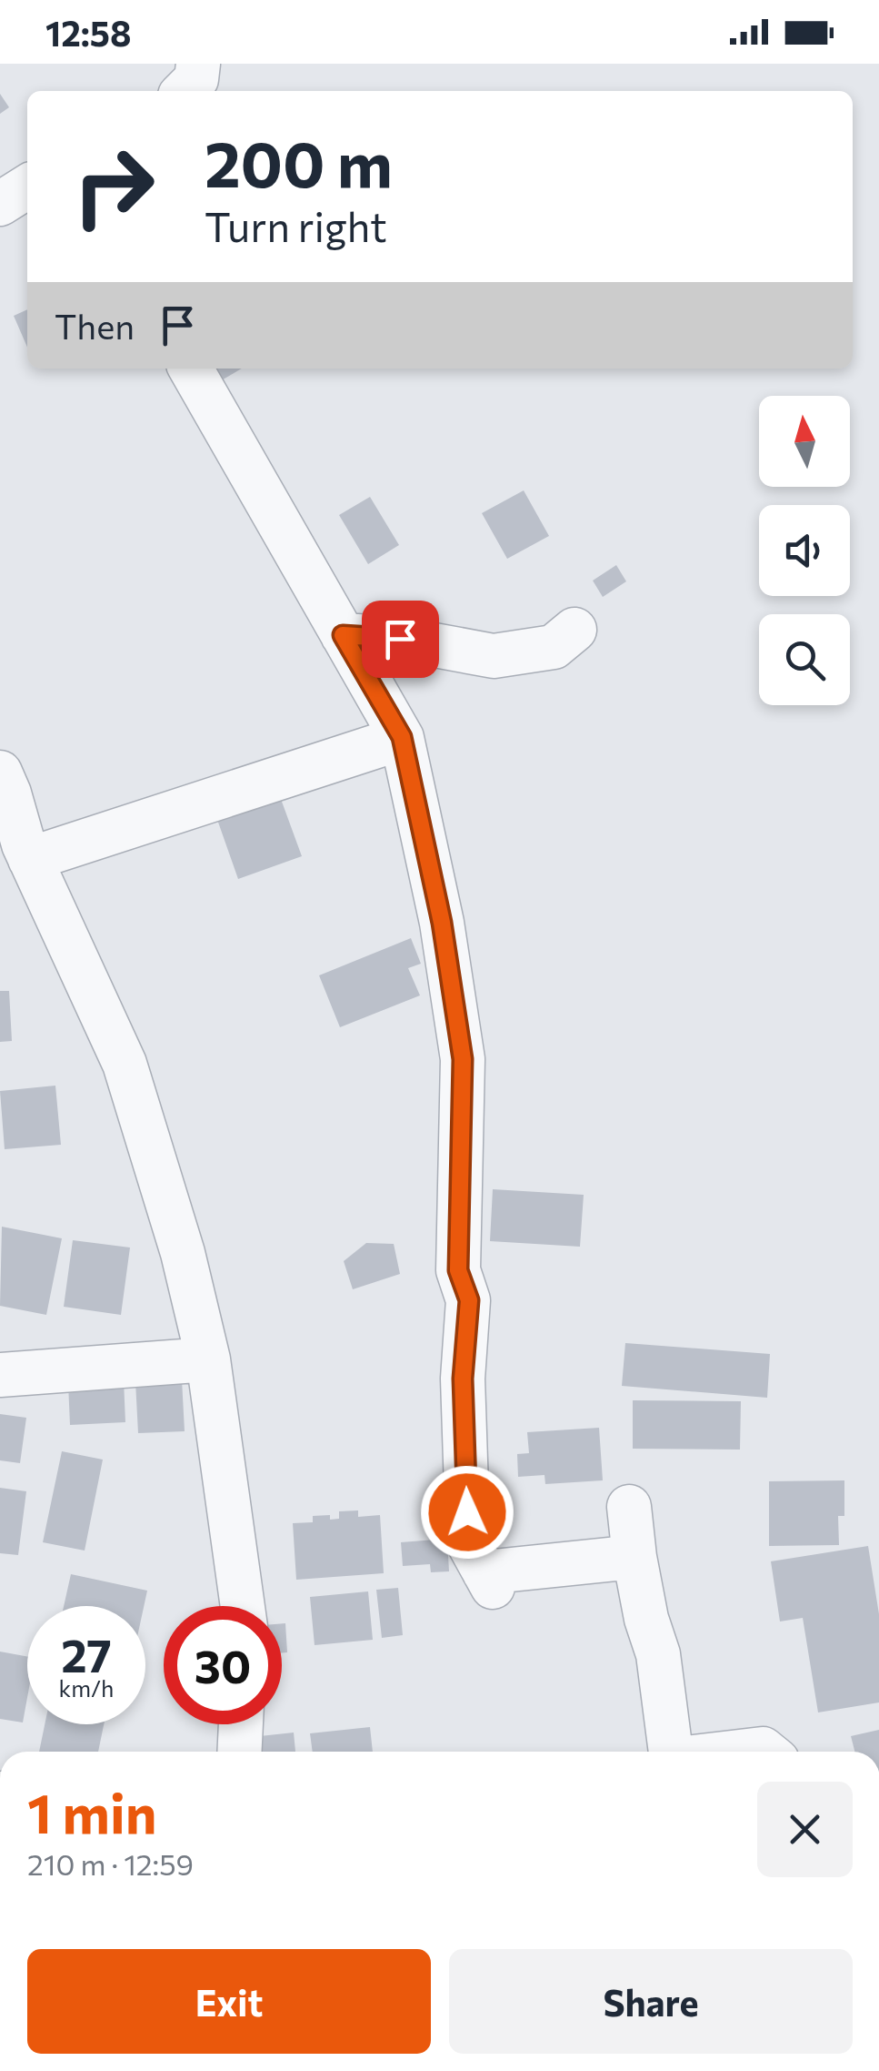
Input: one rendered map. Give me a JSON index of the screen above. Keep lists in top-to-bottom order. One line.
{"north":"top","page":{"status":"12:58","turn":["200 m","Turn right"],"then":"Then","speed":"27 km/h","limit":"30","heading":["1 min","210 m · 12:59"],"buttons":["Exit","Share"]}}
